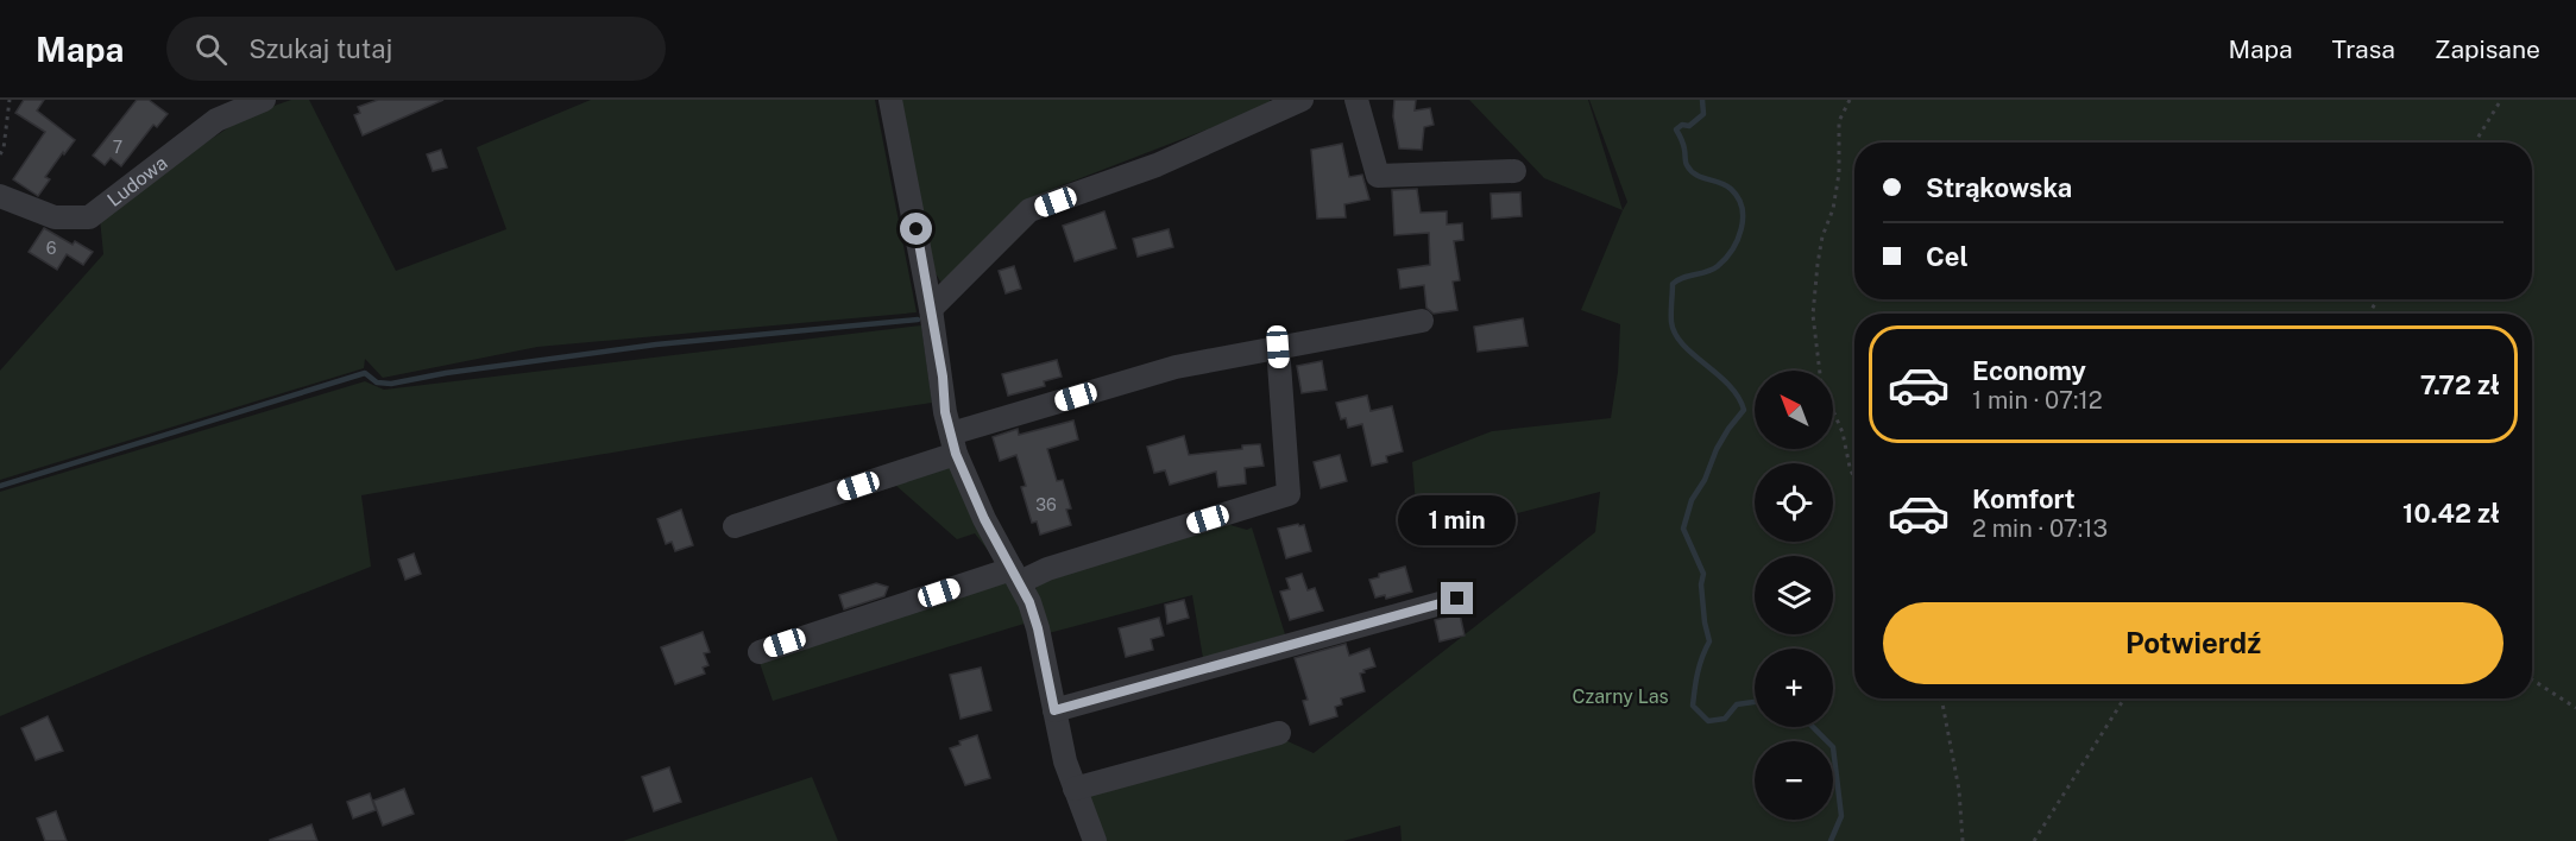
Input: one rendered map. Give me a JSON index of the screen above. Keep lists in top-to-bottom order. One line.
{"streets":{"street":["Ludowa"]},"parks":["Czarny Las"],"house_numbers":["7","6","36"],"north":"top left","page":{"header":"Mapa","search":"Szukaj tutaj","nav":["Mapa","Trasa","Zapisane"],"banner":["Strąkowska","Cel"],"list":[{"name":"Economy","note":"1 min · 07:12","value":"7.72 zł"},{"name":"Komfort","note":"2 min · 07:13","value":"10.42 zł"}],"map_buttons":["+","−"],"bubble":"1 min","buttons":"Potwierdź"}}
